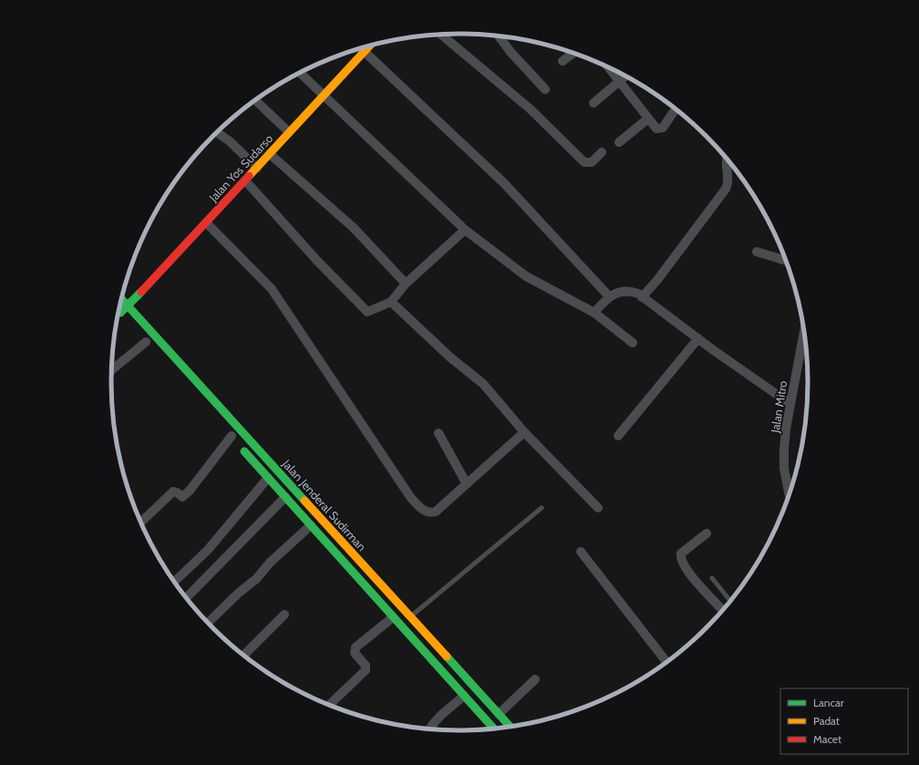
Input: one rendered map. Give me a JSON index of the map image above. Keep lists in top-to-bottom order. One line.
{"streets":{"main road":["Jalan Yos Sudarso","Jalan Jenderal Sudirman"],"street":["Jalan Mitro"]},"crossings":[["Jalan Yos Sudarso","Jalan Jenderal Sudirman"]],"legend":["Lancar","Padat","Macet"]}
